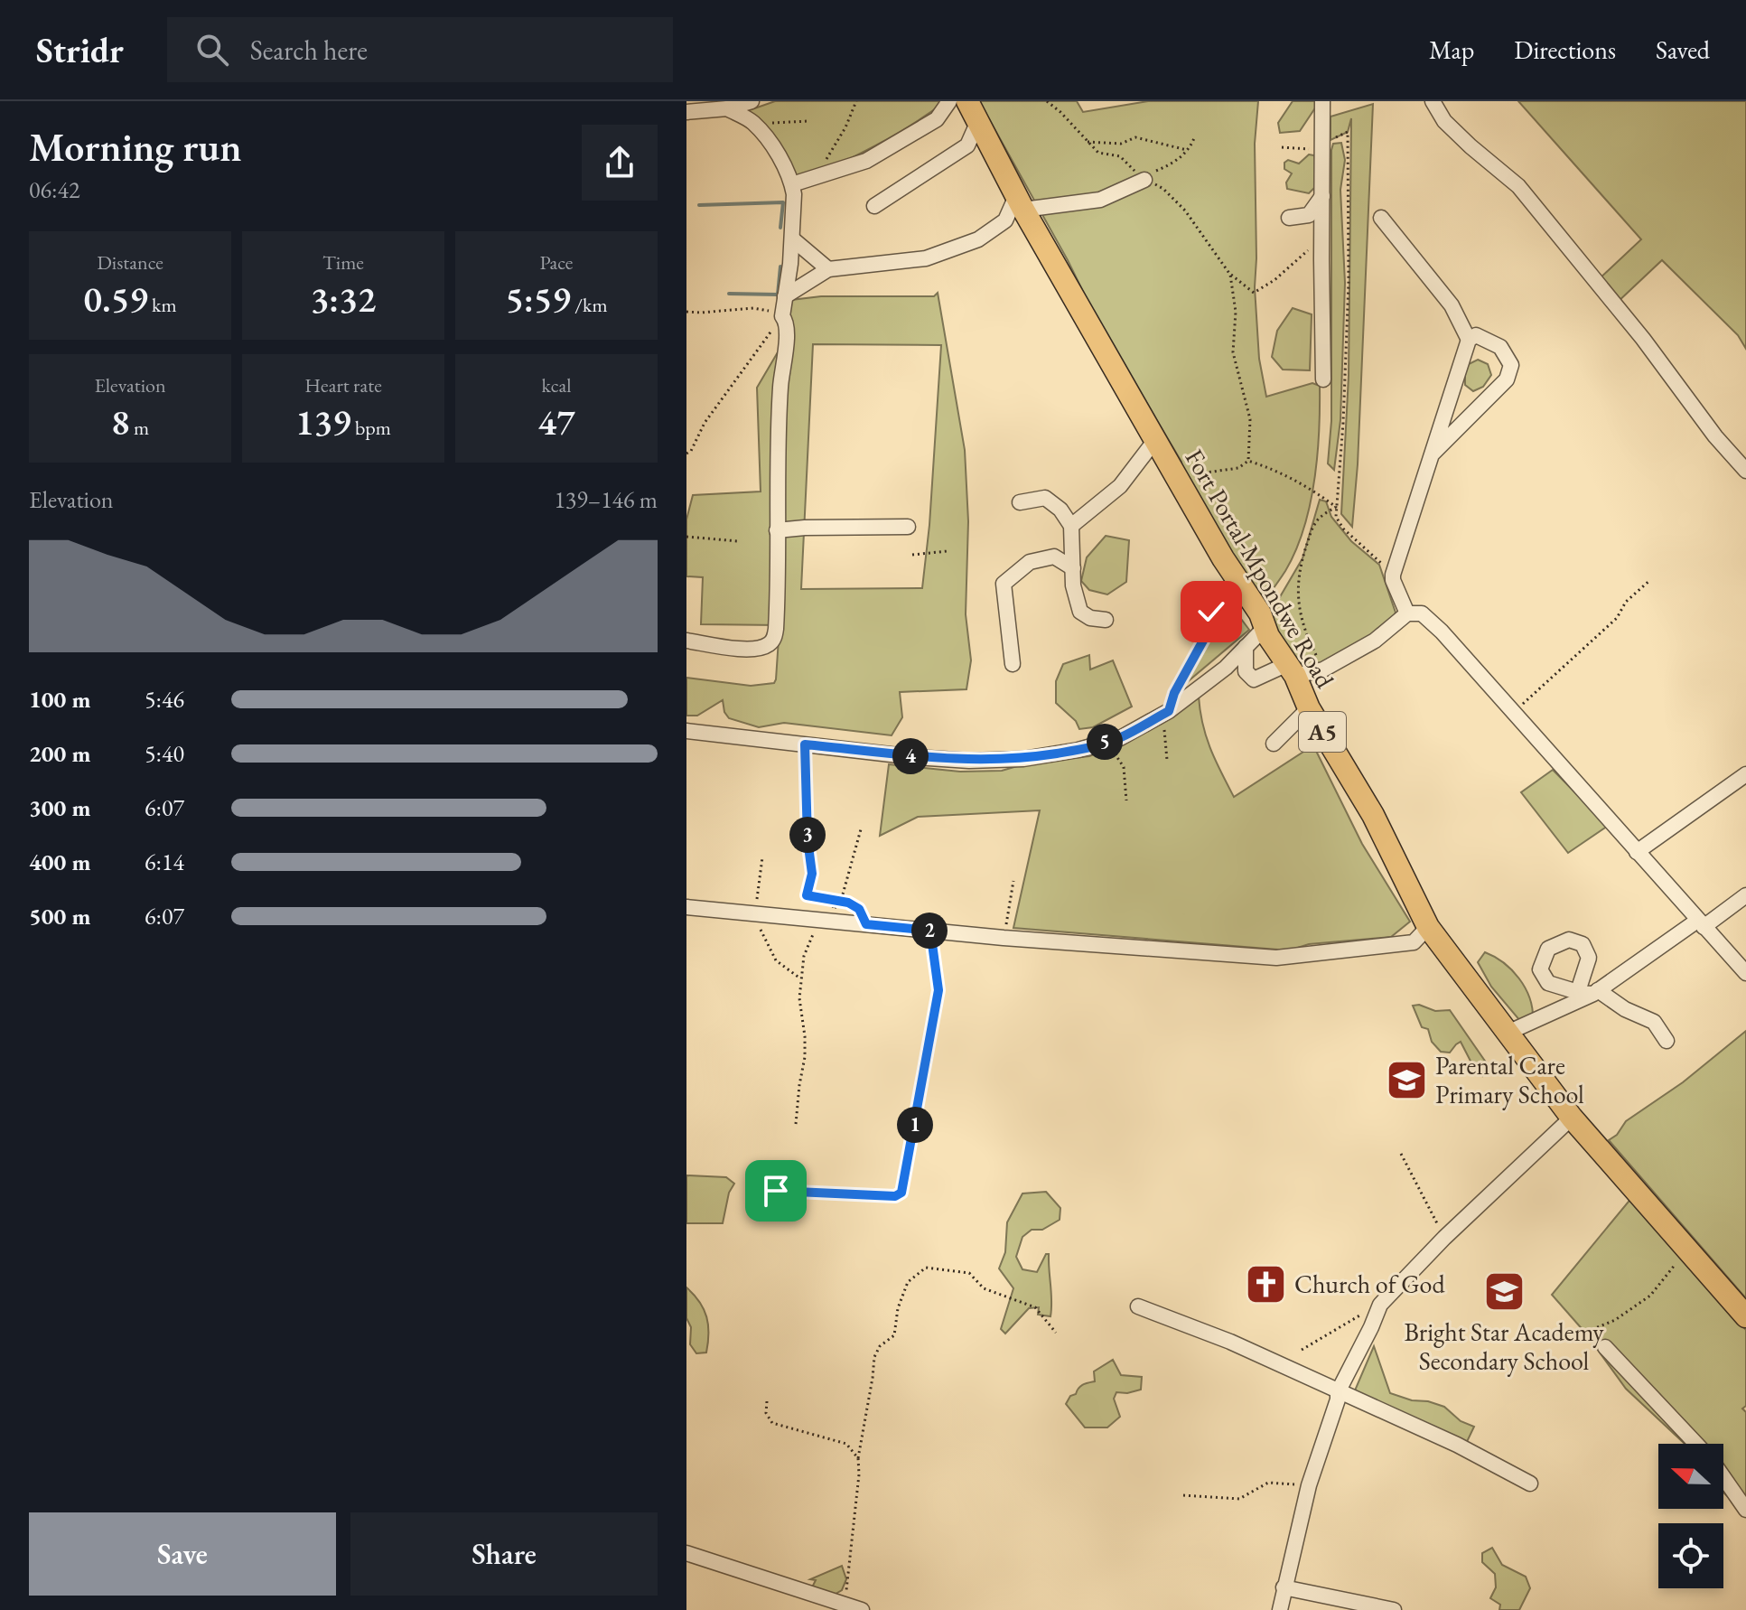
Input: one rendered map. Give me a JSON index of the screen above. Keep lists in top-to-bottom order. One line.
{"streets":{"highway":["Fort Portal-Mpondwe Road","A5"]},"places":{"school or university":["Parental Care Primary School","Bright Star Academy Secondary School"],"church":["Church of God"]},"north":"left","page":{"header":"Stridr","search":"Search here","nav":["Map","Directions","Saved"],"heading":["Morning run","06:42"],"stats":[["Distance","0.59 km"],["Time","3:32"],["Pace","5:59 /km"],["Elevation","8 m"],["Heart rate","139 bpm"],["kcal","47"]],"chart":["Elevation","139–146 m"],"list":[{"name":"100 m","note":"5:46"},{"name":"200 m","note":"5:40"},{"name":"300 m","note":"6:07"},{"name":"400 m","note":"6:14"},{"name":"500 m","note":"6:07"}],"pins":["5","4","3","2","1"],"buttons":["Save","Share"]}}
